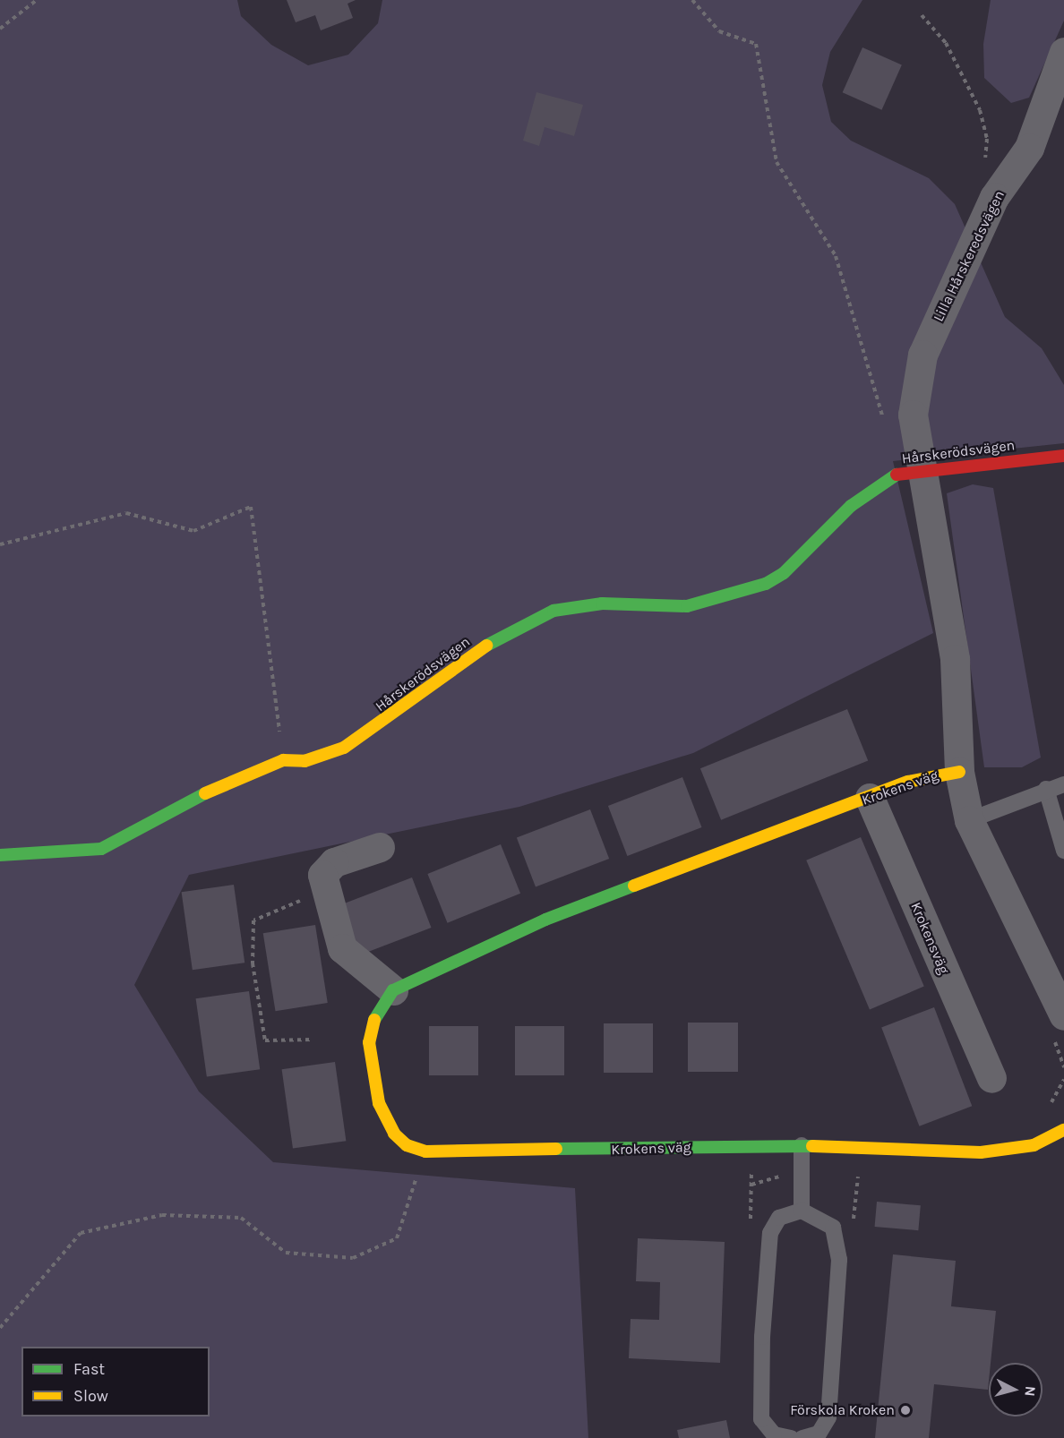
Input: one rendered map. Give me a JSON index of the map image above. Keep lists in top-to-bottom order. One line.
{"streets":{"street":["Lilla Hårskeredsvägen","Hårskerödsvägen","Krokens väg","Krokensväg"]},"crossings":[["Lilla Hårskeredsvägen","Hårskerödsvägen"],["Lilla Hårskeredsvägen","Krokens väg"],["Hårskerödsvägen","Krokens väg"],["Krokens väg","Krokensväg"]],"places":["Förskola Kroken"],"legend":["Fast","Slow"],"north":"right"}
